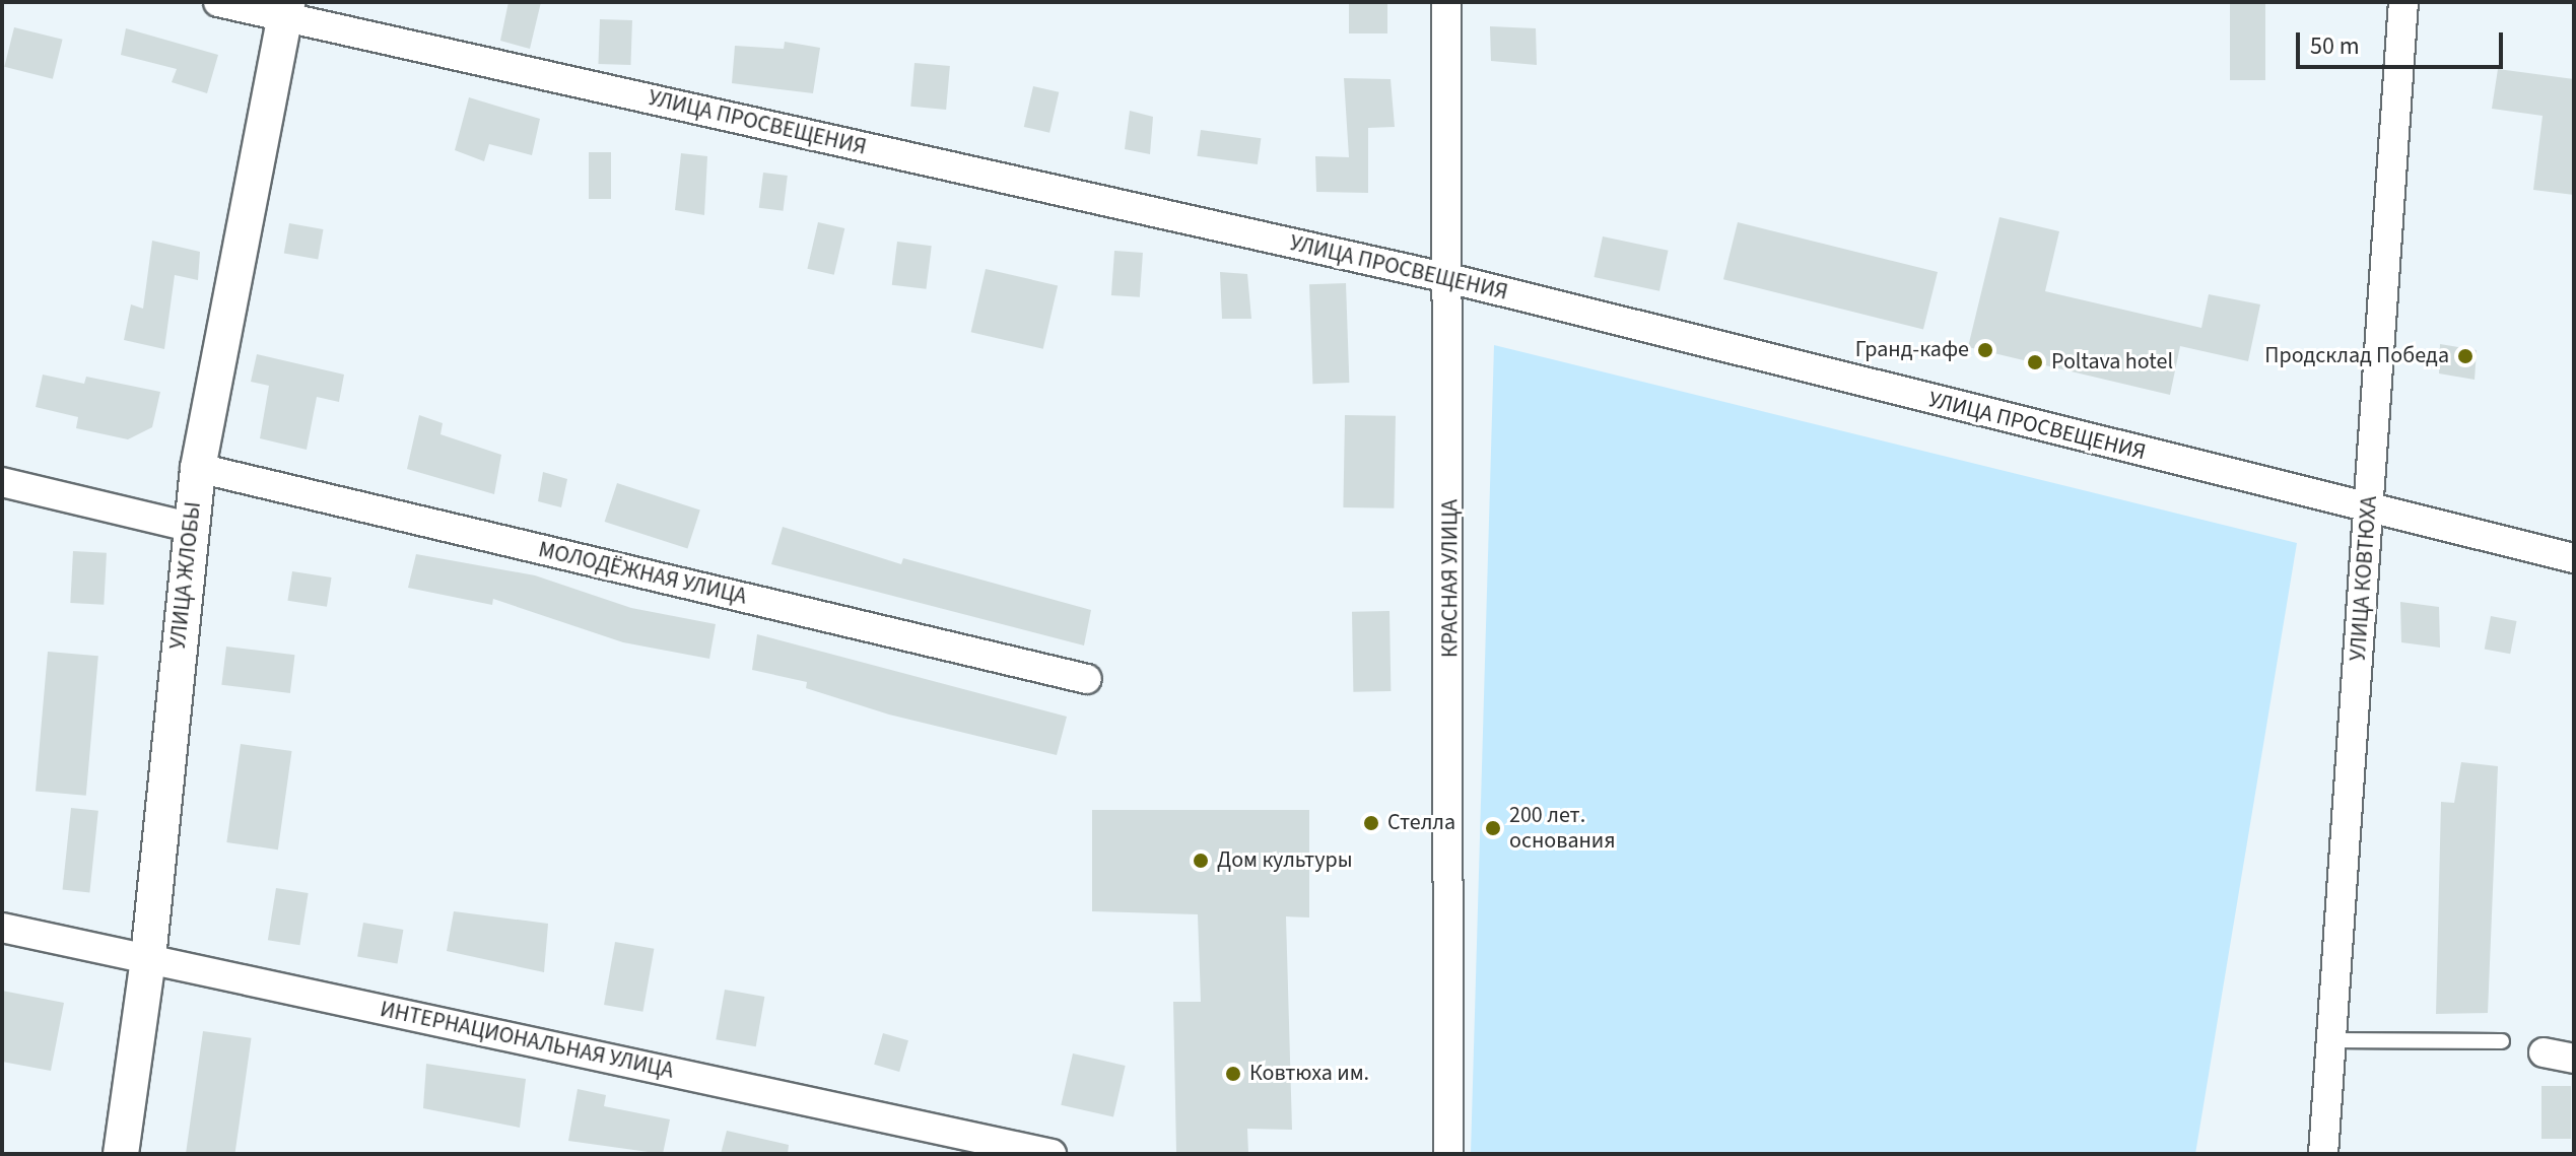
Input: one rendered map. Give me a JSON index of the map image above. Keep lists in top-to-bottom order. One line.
{"streets":{"street":["УЛИЦА ПРОСВЕЩЕНИЯ","МОЛОДЁЖНАЯ УЛИЦА","УЛИЦА ЖЛОБЫ","КРАСНАЯ УЛИЦА","УЛИЦА КОВТЮХА","ИНТЕРНАЦИОНАЛЬНАЯ УЛИЦА"]},"crossings":[["УЛИЦА ПРОСВЕЩЕНИЯ","УЛИЦА ЖЛОБЫ"],["УЛИЦА ПРОСВЕЩЕНИЯ","КРАСНАЯ УЛИЦА"],["УЛИЦА ПРОСВЕЩЕНИЯ","УЛИЦА КОВТЮХА"],["МОЛОДЁЖНАЯ УЛИЦА","УЛИЦА ЖЛОБЫ"],["УЛИЦА ЖЛОБЫ","ИНТЕРНАЦИОНАЛЬНАЯ УЛИЦА"]],"places":["Гранд-кафе","Продсклад Победа","Poltava hotel","Стелла","200 лет. основания","Дом культуры","Ковтюха им."],"scale_bar":"50 m"}
